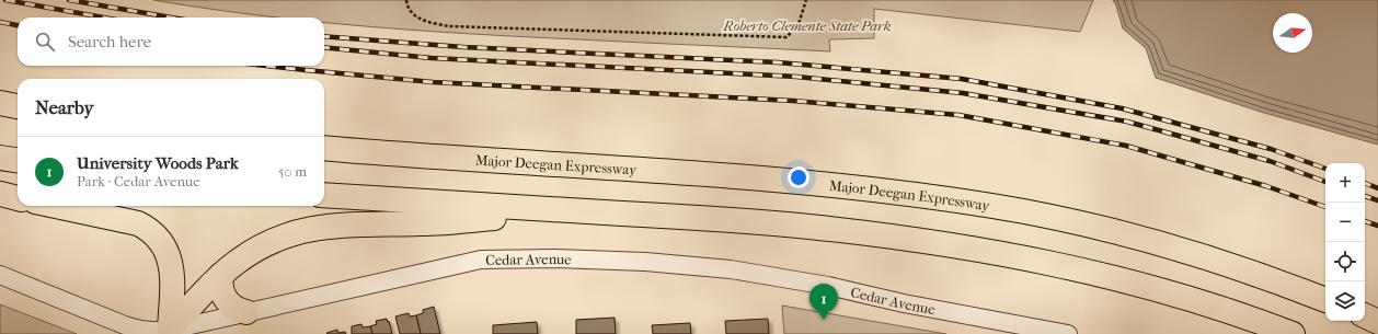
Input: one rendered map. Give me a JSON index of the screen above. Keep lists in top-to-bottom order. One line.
{"streets":{"highway":["Major Deegan Expressway"],"street":["Cedar Avenue"]},"parks":["Roberto Clemente State Park"],"north":"right","page":{"search":"Search here","heading":"Nearby","list":[{"mark":"1","name":"University Woods Park","note":"Park · Cedar Avenue","value":"50 m"}],"map_buttons":["+","−"],"pins":"1"}}
